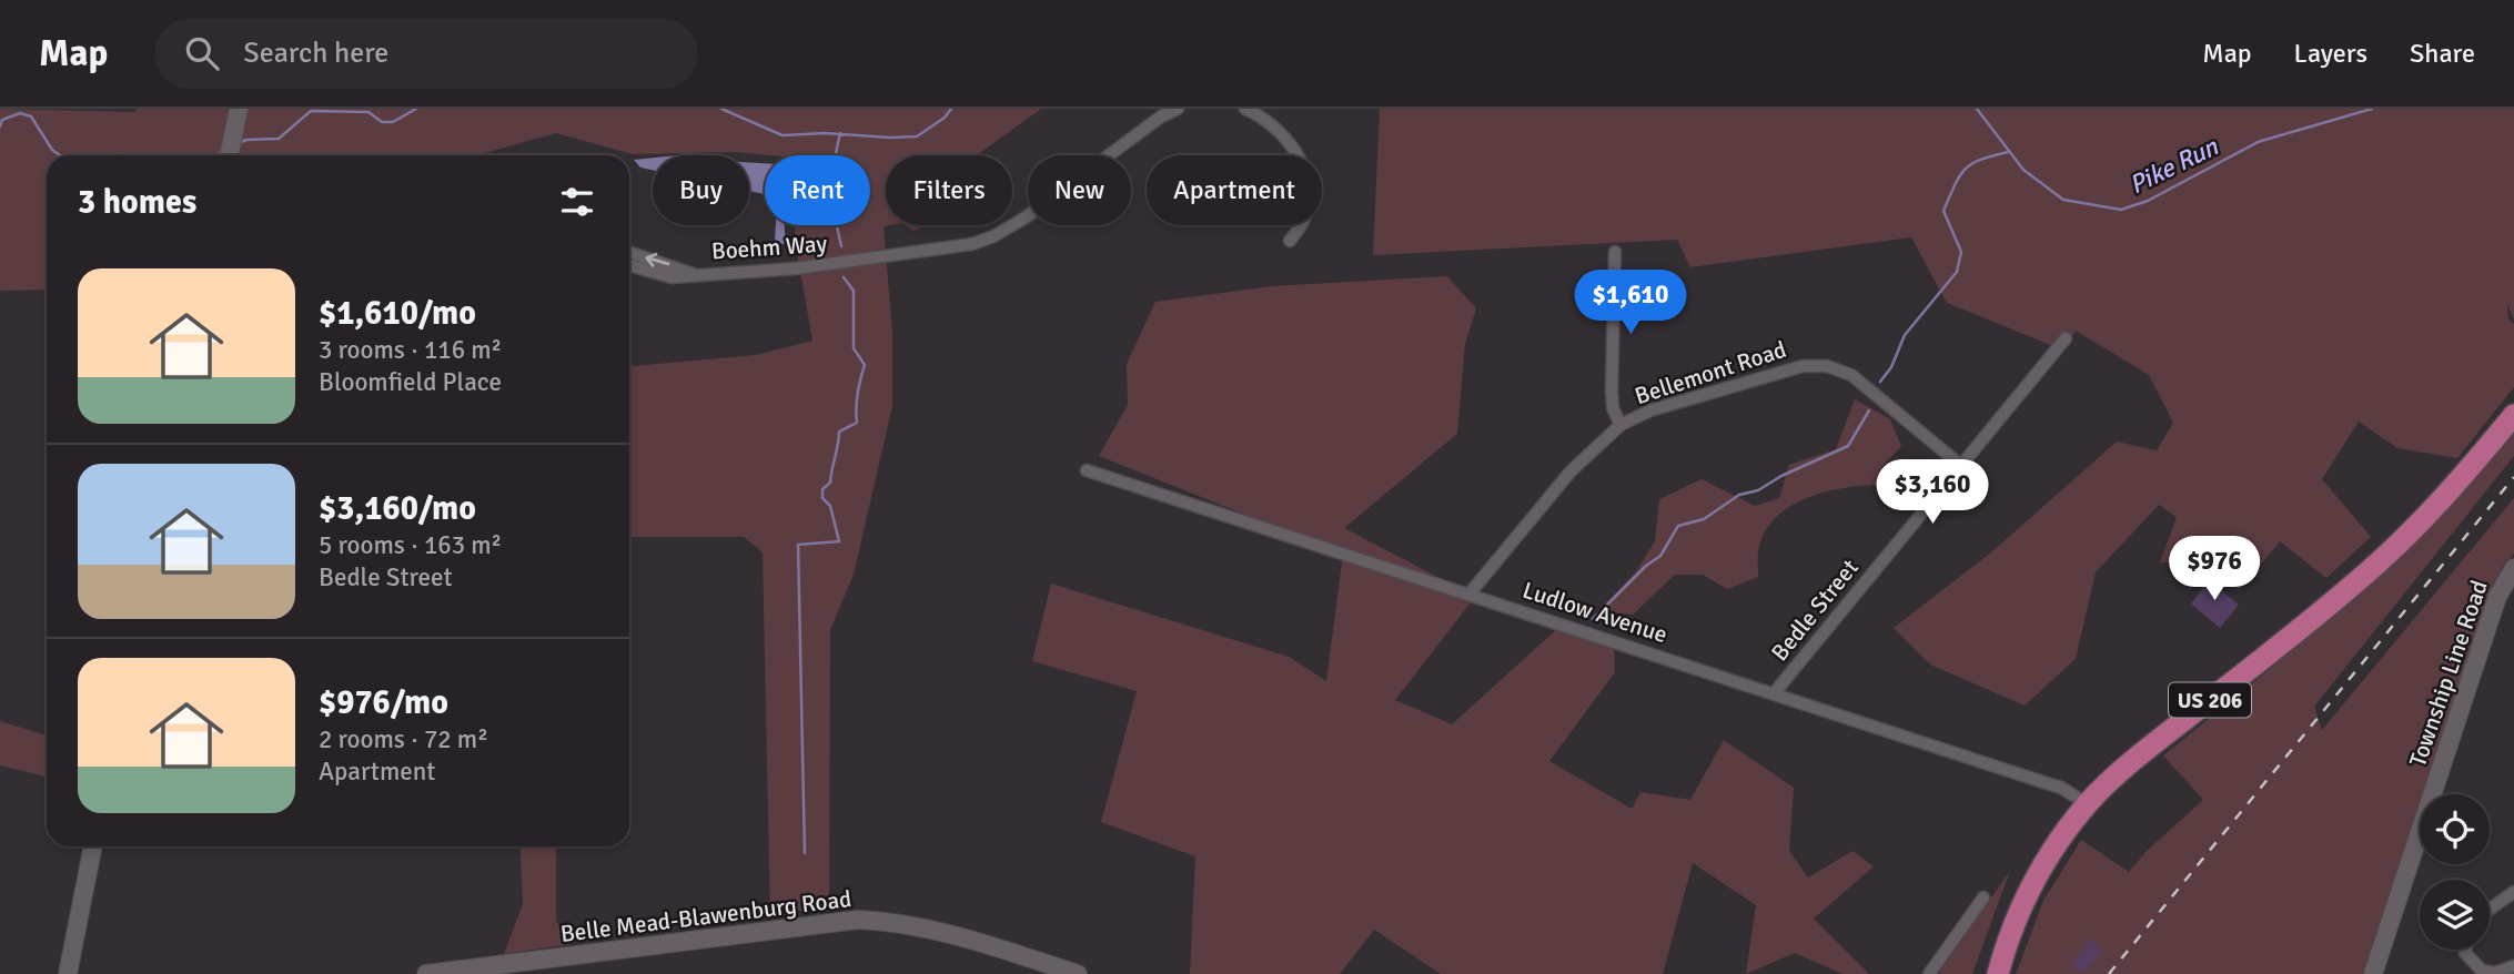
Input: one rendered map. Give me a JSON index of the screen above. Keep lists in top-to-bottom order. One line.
{"streets":{"highway":["US 206"],"street":["Boehm Way","Bellemont Road","Bedle Street","Ludlow Avenue","Township Line Road","Belle Mead-Blawenburg Road"]},"crossings":[["Bellemont Road","Bedle Street"],["Bellemont Road","Ludlow Avenue"],["Bedle Street","Ludlow Avenue"],["Ludlow Avenue","US 206"]],"water":["Pike Run"],"page":{"header":"Map","search":"Search here","nav":["Map","Layers","Share"],"chip":["Buy","Rent","Filters","New","Apartment"],"heading":"3 homes","list":[{"name":"$1,610/mo","note":"3 rooms · 116 m² · Bloomfield Place"},{"name":"$3,160/mo","note":"5 rooms · 163 m² · Bedle Street"},{"name":"$976/mo","note":"2 rooms · 72 m² · Apartment"}],"price":["$1,610","$3,160","$976"]}}
